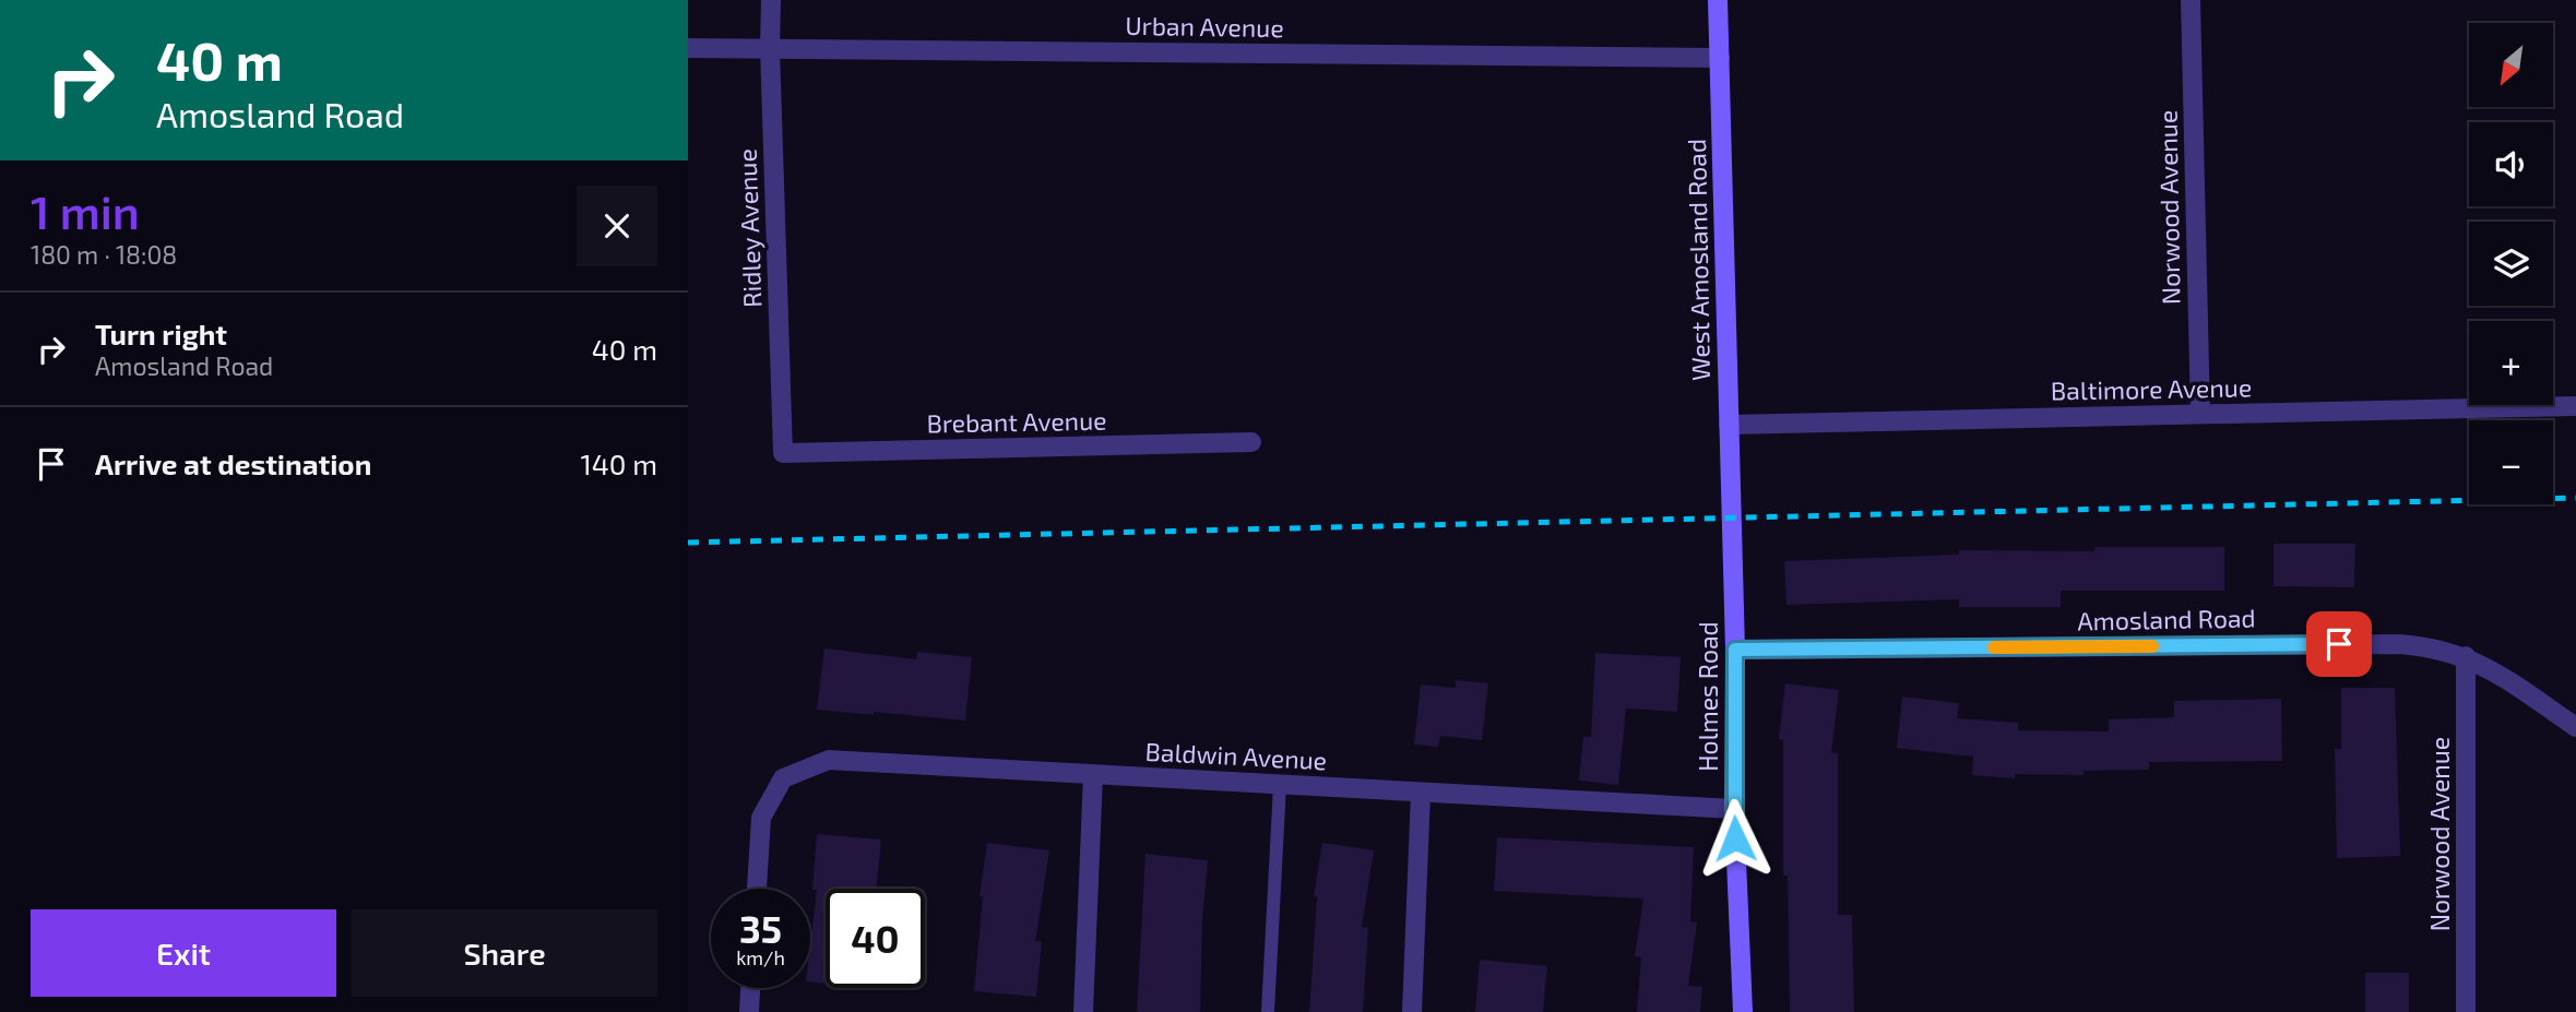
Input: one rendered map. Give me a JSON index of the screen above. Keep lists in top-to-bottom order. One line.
{"streets":{"street":["Urban Avenue","Norwood Avenue","Ridley Avenue","West Amosland Road","Baltimore Avenue","Brebant Avenue","Amosland Road","Holmes Road","Baldwin Avenue"]},"crossings":[["Urban Avenue","Ridley Avenue"],["Urban Avenue","West Amosland Road"],["Norwood Avenue","Baltimore Avenue"],["Norwood Avenue","Amosland Road"],["Ridley Avenue","Brebant Avenue"],["West Amosland Road","Baltimore Avenue"],["West Amosland Road","Holmes Road"],["Amosland Road","Holmes Road"],["Holmes Road","Baldwin Avenue"]],"north":"bottom left","page":{"turn":["40 m","Amosland Road"],"map_buttons":["+","−"],"heading":["1 min","180 m · 18:08"],"list":[{"name":"Turn right","note":"Amosland Road","value":"40 m"},{"name":"Arrive at destination","value":"140 m"}],"speed":"35 km/h","limit":"40","buttons":["Exit","Share"]}}
